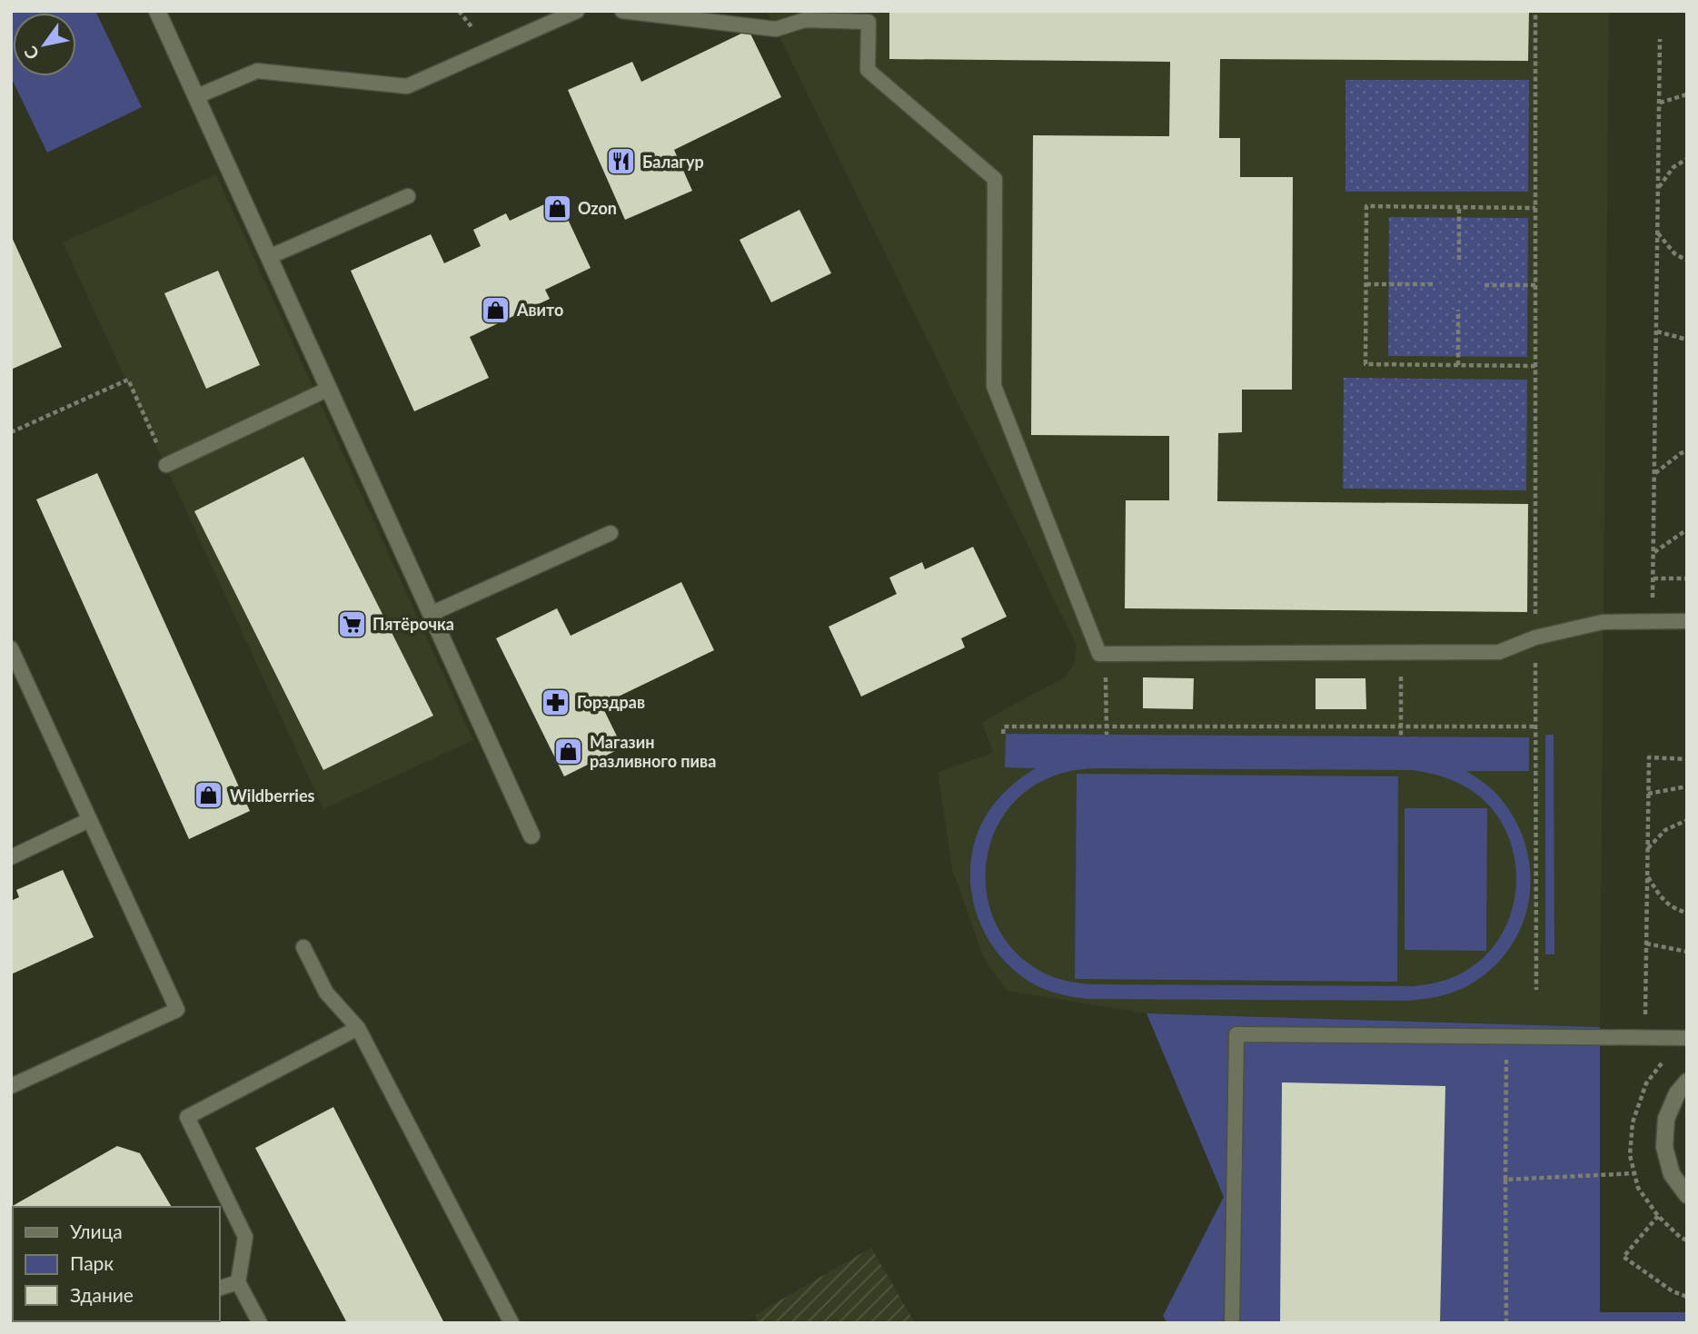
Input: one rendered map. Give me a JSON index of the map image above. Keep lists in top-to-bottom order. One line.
{"places":{"restaurant":["Балагур"],"shop":["Ozon","Авито","Магазин разливного пива","Wildberries"],"supermarket":["Пятёрочка"],"pharmacy":["Горздрав"]},"legend":["Улица","Парк","Здание"],"north":"bottom left"}
